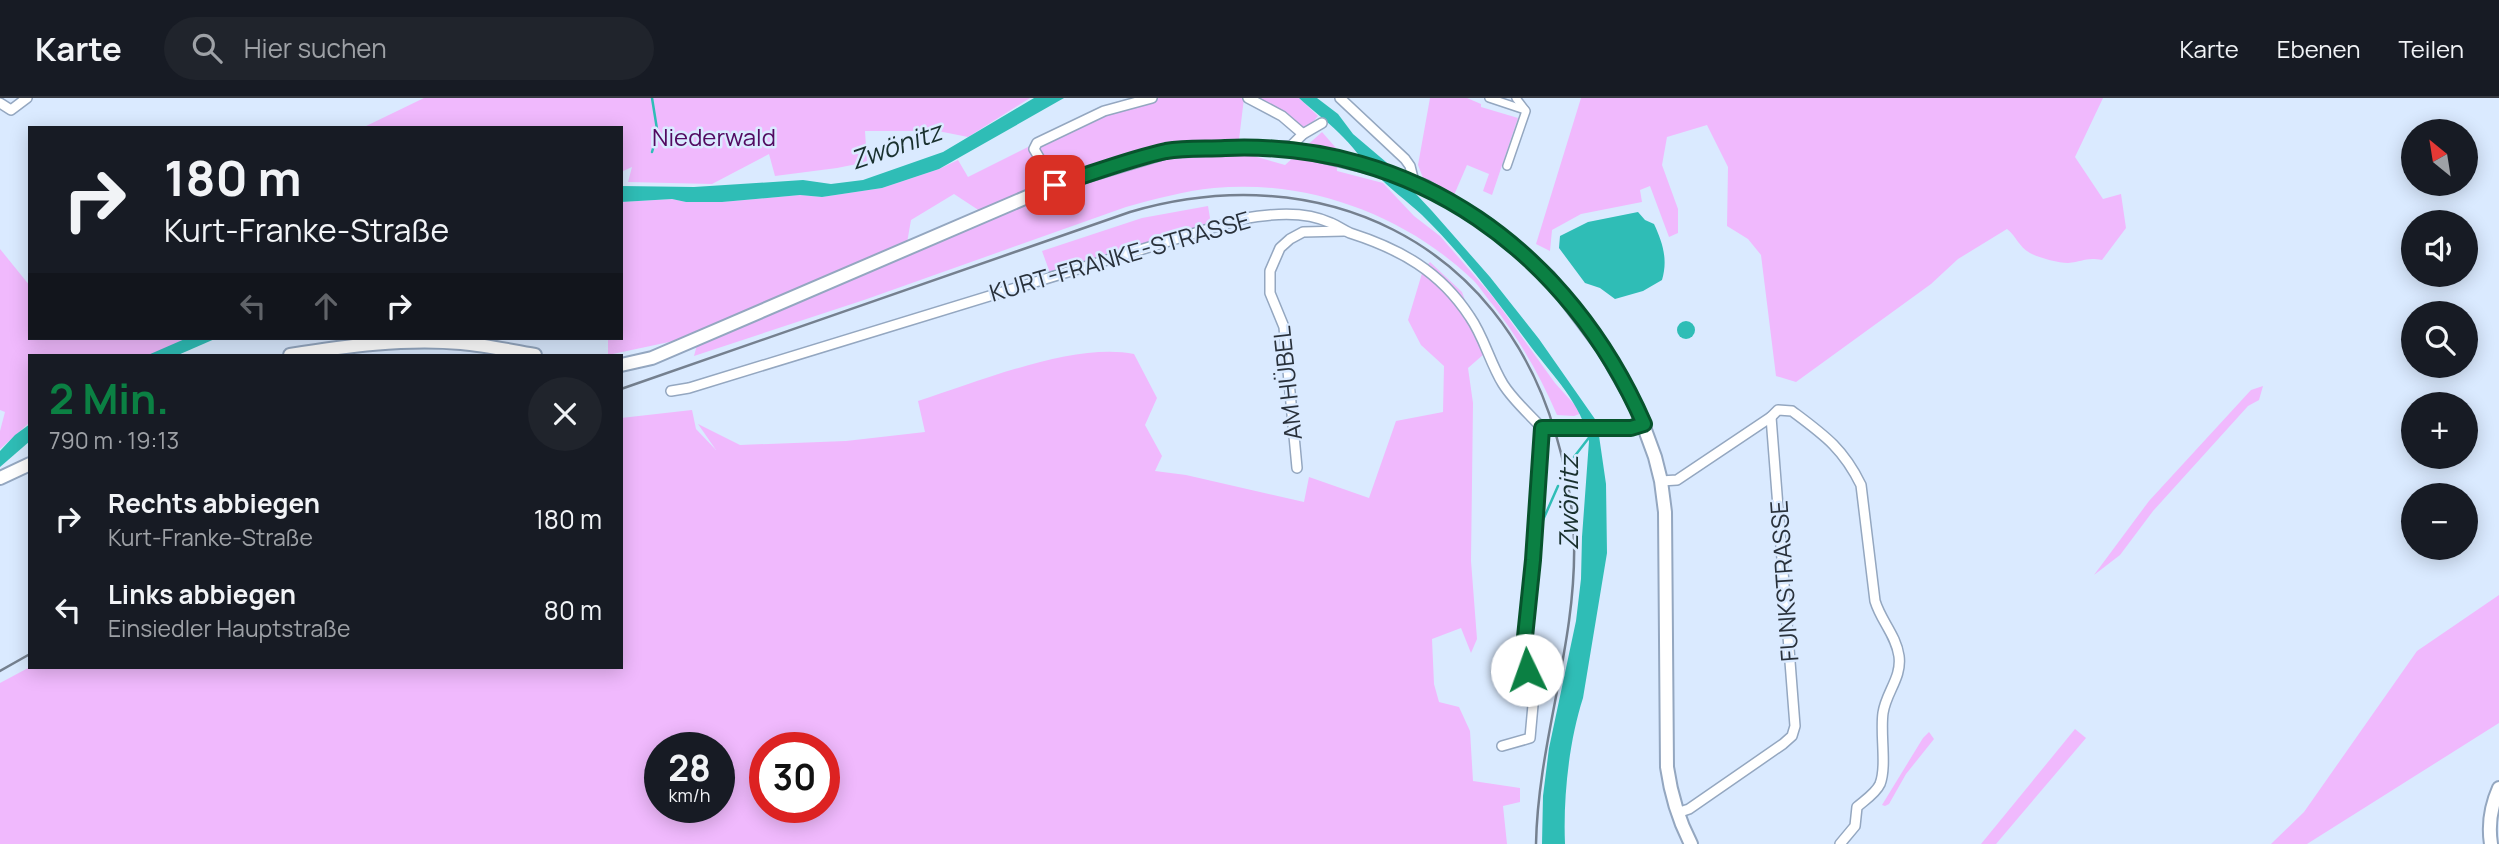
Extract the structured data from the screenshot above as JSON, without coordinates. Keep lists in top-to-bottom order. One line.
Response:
{"streets":{"street":["KURT-FRANKE-STRASSE","AM HÜBEL","FUNKSTRASSE"]},"crossings":[["KURT-FRANKE-STRASSE","AM HÜBEL"]],"water":["Zwönitz"],"parks":["Niederwald"],"north":"top left","page":{"header":"Karte","search":"Hier suchen","nav":["Karte","Ebenen","Teilen"],"map_buttons":["+","−"],"turn":["180 m","Kurt-Franke-Straße"],"heading":["2 Min.","790 m · 19:13"],"list":[{"name":"Rechts abbiegen","note":"Kurt-Franke-Straße","value":"180 m"},{"name":"Links abbiegen","note":"Einsiedler Hauptstraße","value":"80 m"}],"speed":"28 km/h","limit":"30"}}
